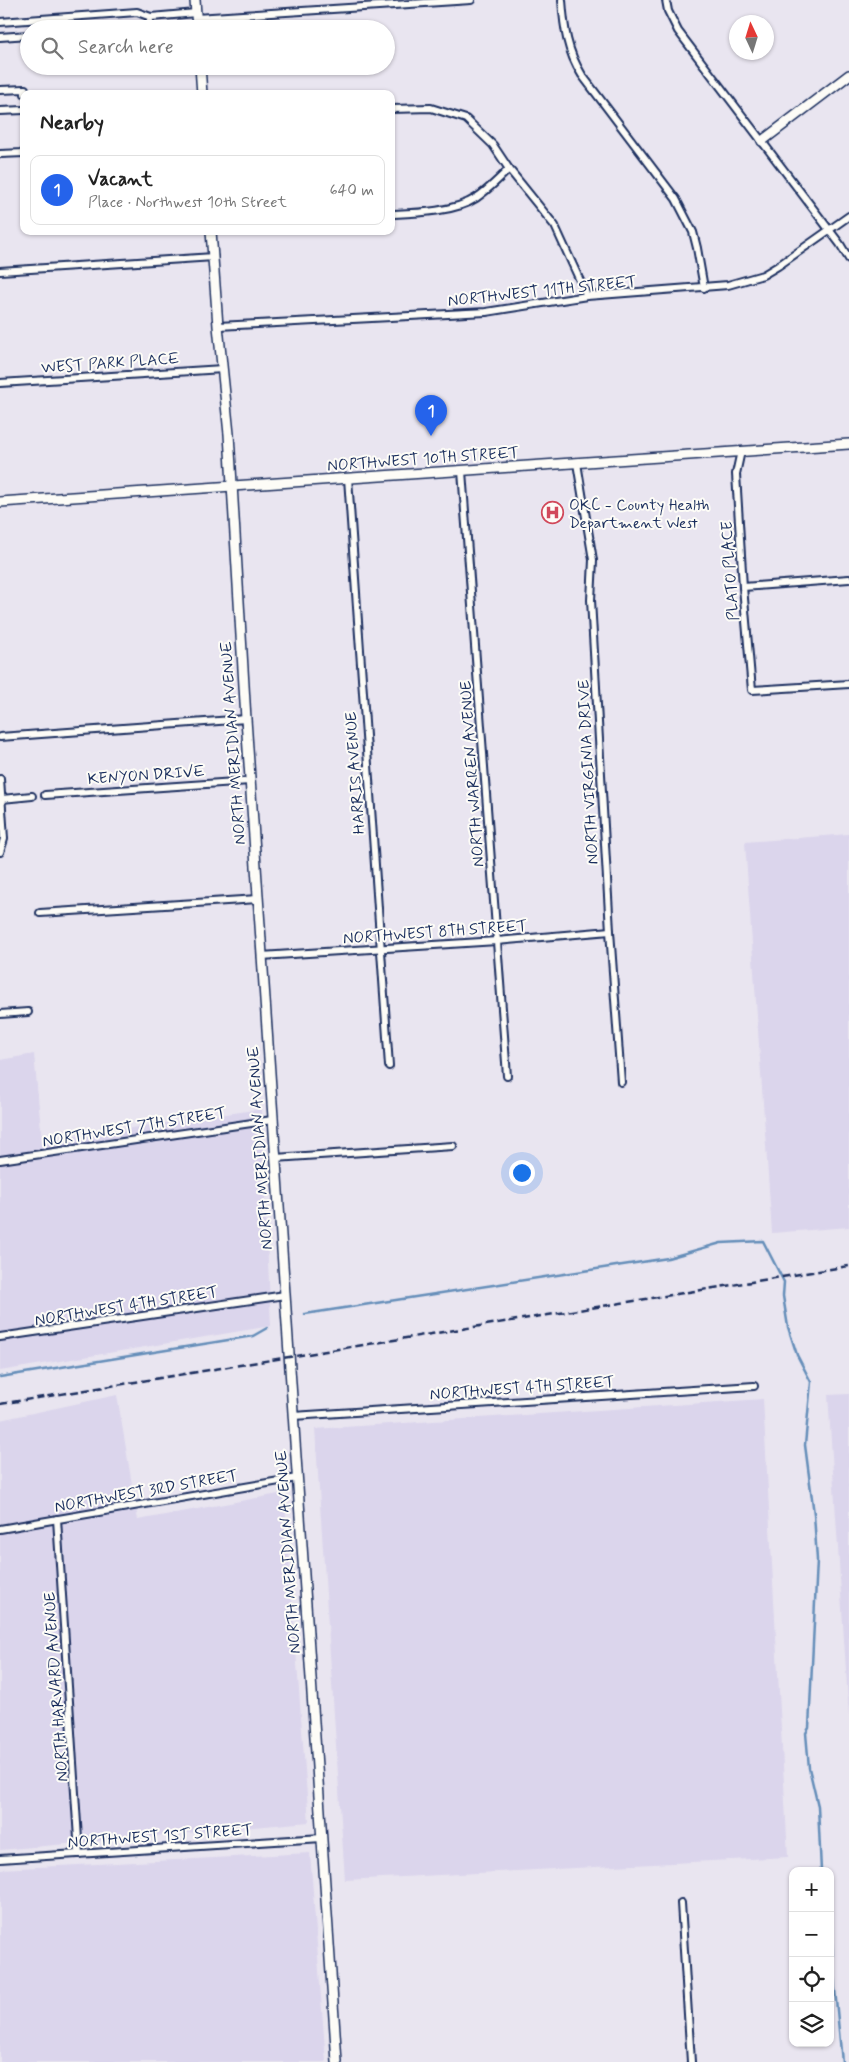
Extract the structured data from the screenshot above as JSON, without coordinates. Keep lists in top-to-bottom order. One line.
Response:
{"streets":{"main road":["NORTHWEST 10TH STREET","NORTH MERIDIAN AVENUE"],"street":["NORTHWEST 11TH STREET","WEST PARK PLACE","PLATO PLACE","NORTH VIRGINIA DRIVE","HARRIS AVENUE","KENYON DRIVE","NORTH WARREN AVENUE","NORTHWEST 8TH STREET","NORTHWEST 7TH STREET","NORTHWEST 4TH STREET","NORTHWEST 3RD STREET","NORTH HARVARD AVENUE","NORTHWEST 1ST STREET"]},"crossings":[["NORTHWEST 11TH STREET","NORTH MERIDIAN AVENUE"],["WEST PARK PLACE","NORTH MERIDIAN AVENUE"],["NORTHWEST 10TH STREET","PLATO PLACE"],["NORTHWEST 10TH STREET","NORTH MERIDIAN AVENUE"],["NORTHWEST 10TH STREET","NORTH VIRGINIA DRIVE"],["NORTHWEST 10TH STREET","HARRIS AVENUE"],["NORTHWEST 10TH STREET","NORTH WARREN AVENUE"],["NORTH MERIDIAN AVENUE","KENYON DRIVE"],["NORTH MERIDIAN AVENUE","NORTHWEST 8TH STREET"],["NORTH MERIDIAN AVENUE","NORTHWEST 7TH STREET"],["NORTH MERIDIAN AVENUE","NORTHWEST 4TH STREET"],["NORTH MERIDIAN AVENUE","NORTHWEST 3RD STREET"],["NORTH MERIDIAN AVENUE","NORTHWEST 1ST STREET"],["NORTH VIRGINIA DRIVE","NORTHWEST 8TH STREET"],["HARRIS AVENUE","NORTHWEST 8TH STREET"],["NORTH WARREN AVENUE","NORTHWEST 8TH STREET"],["NORTHWEST 3RD STREET","NORTH HARVARD AVENUE"],["NORTH HARVARD AVENUE","NORTHWEST 1ST STREET"]],"places":{"hospital":["OKC - County Health Department West"]},"north":"top","page":{"search":"Search here","heading":"Nearby","list":[{"mark":"1","name":"Vacant","note":"Place · Northwest 10th Street","value":"640 m"}],"pins":"1","map_buttons":["+","−"]}}
